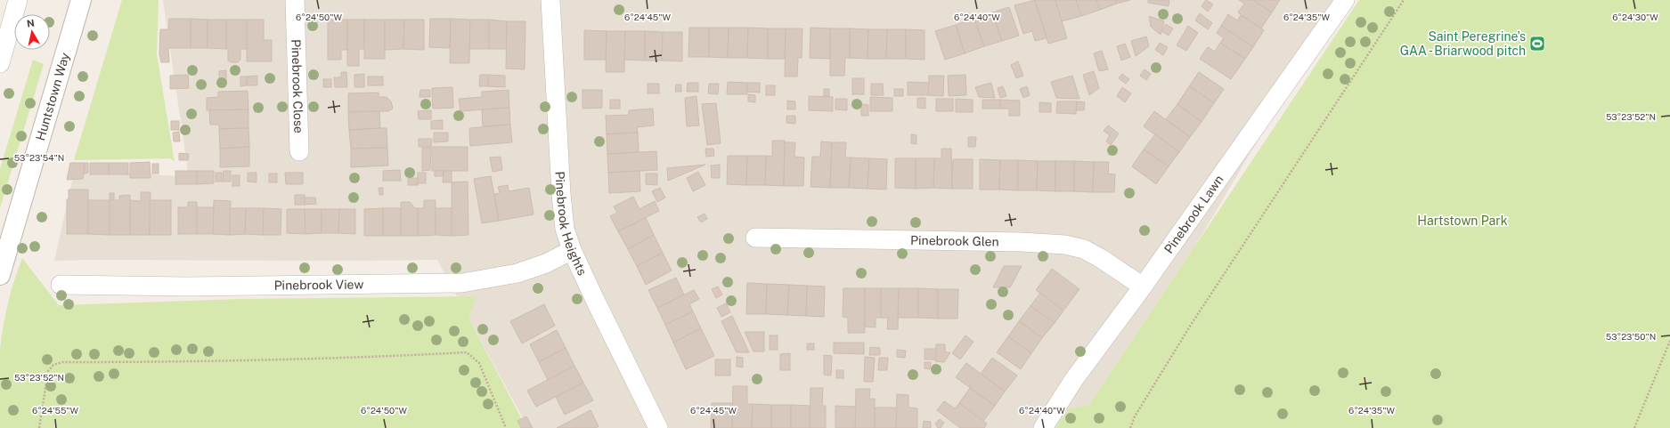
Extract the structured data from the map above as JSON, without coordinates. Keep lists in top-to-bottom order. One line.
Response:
{"streets":{"street":["Pinebrook Close","Huntstown Way","Pinebrook Lawn","Pinebrook Heights","Pinebrook Glen","Pinebrook View"]},"crossings":[["Pinebrook Lawn","Pinebrook Glen"],["Pinebrook Heights","Pinebrook View"]],"parks":["Hartstown Park"],"places":{"sports":["Saint Peregrine's GAA - Briarwood pitch"]},"north":"top","coordinates":["6°24'50\"W","6°24'45\"W","6°24'40\"W","6°24'35\"W","6°24'30\"W","53°23'52\"N","53°23'54\"N","53°23'50\"N","6°24'55\"W"]}
